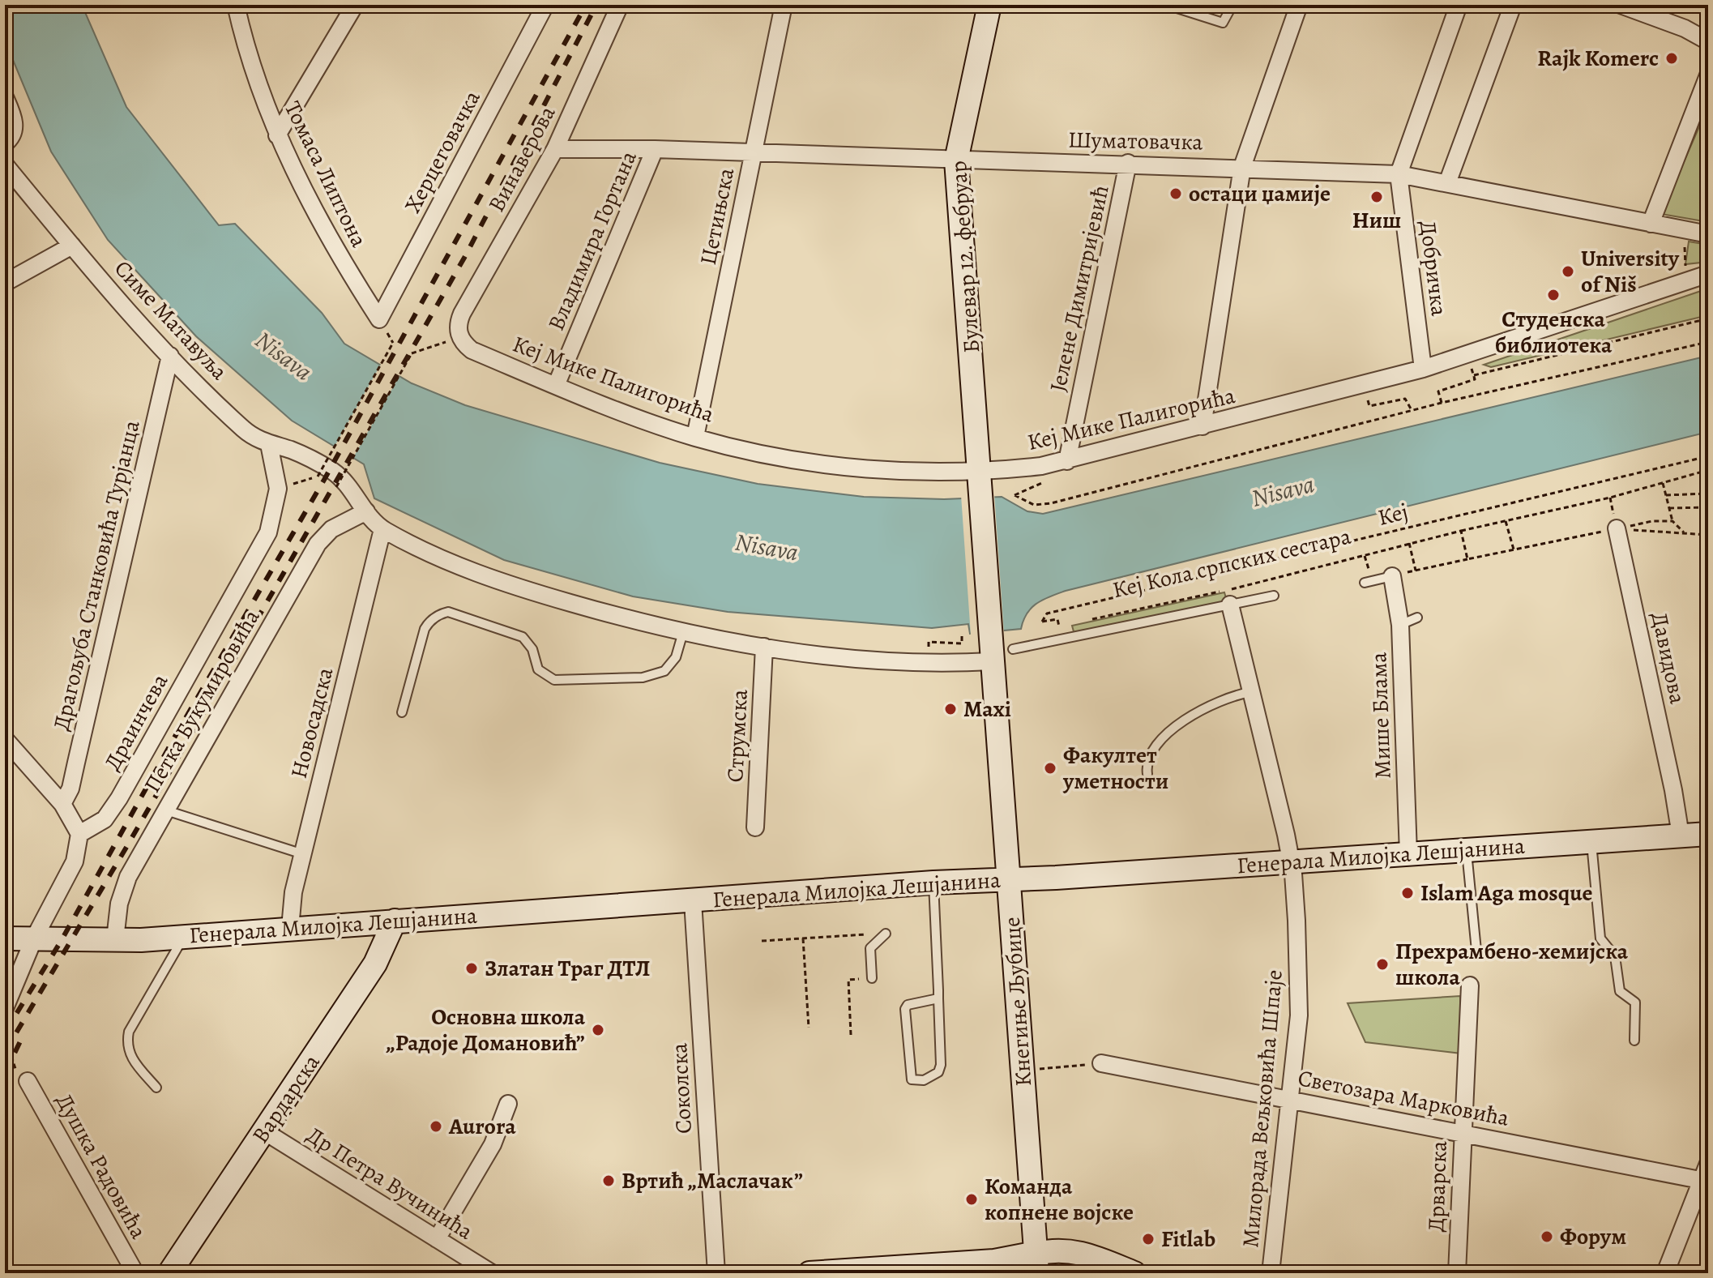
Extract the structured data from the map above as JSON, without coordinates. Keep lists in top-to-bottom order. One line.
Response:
{"streets":{"main road":["Булевар 12. фебруар","Генерала Милојка Лешјанина","Кнегиње Љубице","Вардарска"],"street":["Шуматовачка","Херцеговачка","Винаверова","Томаса Липтона","Цетињска","Владимира Гортана","Добричка","Јелене Димитријевић","Симе Матавуља","Кеј Мике Палигорића","Драгољуба Станковића Турјанца","Давидова","Петка Букумировића","Мише Блама","Драинчева","Новосадска","Струмска","Соколска","Светозара Марковића","Милорада Вељковића Шпаје","Душка Радовића","Др Петра Вучинића","Дрварска"],"path":["Кеј","Кеј Кола српских сестара"]},"crossings":[["Шуматовачка","Винаверова"],["Шуматовачка","Цетињска"],["Шуматовачка","Владимира Гортана"],["Шуматовачка","Булевар 12. фебруар"],["Шуматовачка","Добричка"],["Шуматовачка","Јелене Димитријевић"],["Херцеговачка","Томаса Липтона"],["Винаверова","Кеј Мике Палигорића"],["Цетињска","Кеј Мике Палигорића"],["Владимира Гортана","Кеј Мике Палигорића"],["Булевар 12. фебруар","Кеј Мике Палигорића"],["Булевар 12. фебруар","Кнегиње Љубице"],["Добричка","Кеј Мике Палигорића"],["Јелене Димитријевић","Кеј Мике Палигорића"],["Симе Матавуља","Драгољуба Станковића Турјанца"],["Симе Матавуља","Драинчева"],["Давидова","Генерала Милојка Лешјанина"],["Петка Букумировића","Генерала Милојка Лешјанина"],["Мише Блама","Генерала Милојка Лешјанина"],["Новосадска","Генерала Милојка Лешјанина"],["Генерала Милојка Лешјанина","Кнегиње Љубице"],["Генерала Милојка Лешјанина","Соколска"],["Генерала Милојка Лешјанина","Вардарска"],["Генерала Милојка Лешјанина","Милорада Вељковића Шпаје"],["Светозара Марковића","Милорада Вељковића Шпаје"],["Светозара Марковића","Дрварска"],["Вардарска","Др Петра Вучинића"]],"water":["Nisava"],"places":["Rajk Komerc","остаци џамије","Ниш","University of Niš","Студенска библиотека","Maxi","Факултет уметности","Islam Aga mosque","Прехрамбено-хемијска школа","Златан Траг ДТЛ","Основна школа „Радоје Домановић”","Aurora","Вртић „Маслачак”","Команда копнене војске","Форум","Fitlab"]}
